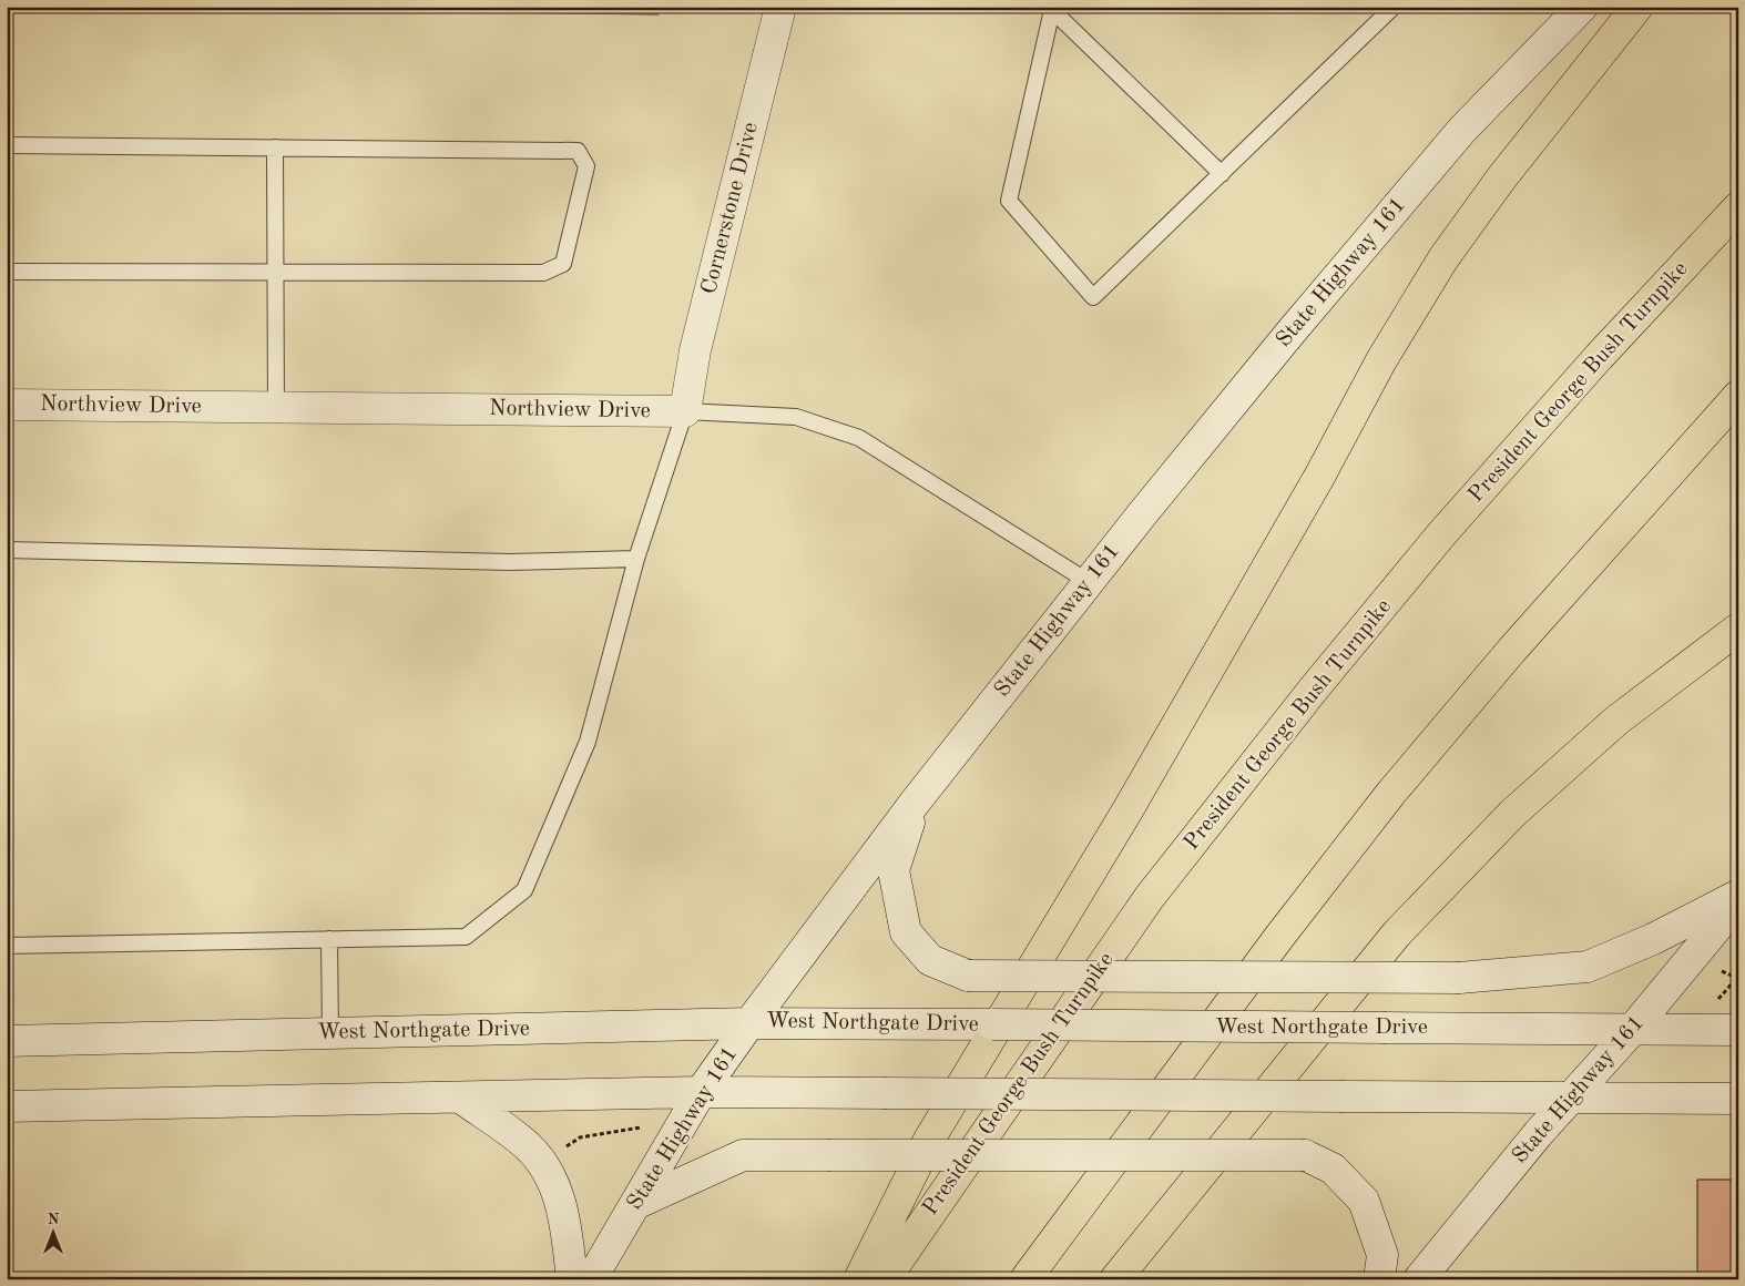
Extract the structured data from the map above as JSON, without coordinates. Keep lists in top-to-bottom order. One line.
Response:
{"streets":{"highway":["President George Bush Turnpike"],"main road":["Cornerstone Drive","State Highway 161","Northview Drive","West Northgate Drive"]},"crossings":[["Cornerstone Drive","Northview Drive"],["State Highway 161","Northview Drive"],["State Highway 161","West Northgate Drive"]],"north":"top"}
